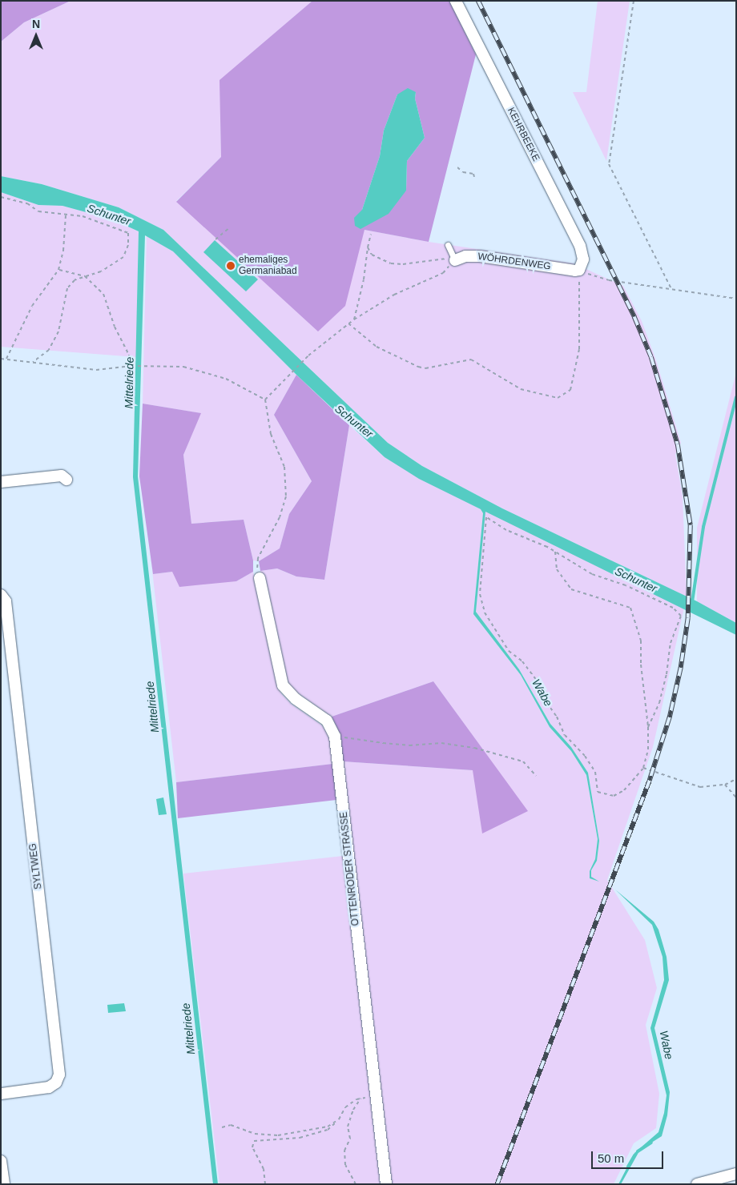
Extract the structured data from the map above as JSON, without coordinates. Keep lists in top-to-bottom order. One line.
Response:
{"streets":{"street":["KEHRBEEKE","WÖHRDENWEG","SYLTWEG","OTTENRODER STRASSE"]},"crossings":[["KEHRBEEKE","WÖHRDENWEG"]],"water":["Schunter","Mittelriede","Wabe"],"places":["ehemaliges Germaniabad"],"scale_bar":"50 m","north":"top"}
